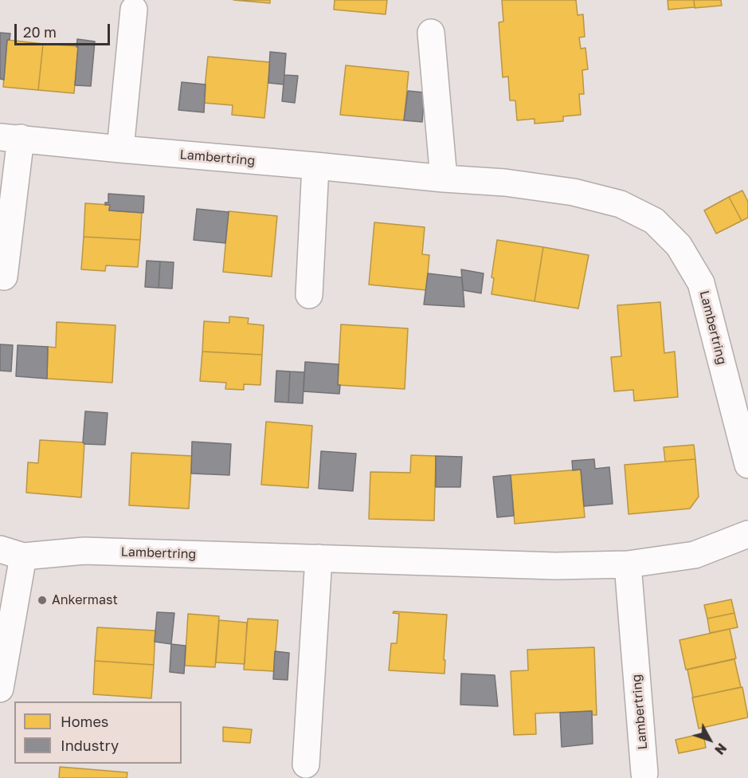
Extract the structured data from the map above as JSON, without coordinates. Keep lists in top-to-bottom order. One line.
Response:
{"streets":{"street":["Lambertring"]},"places":["Ankermast"],"legend":["Homes","Industry"],"scale_bar":"20 m","north":"bottom right"}
